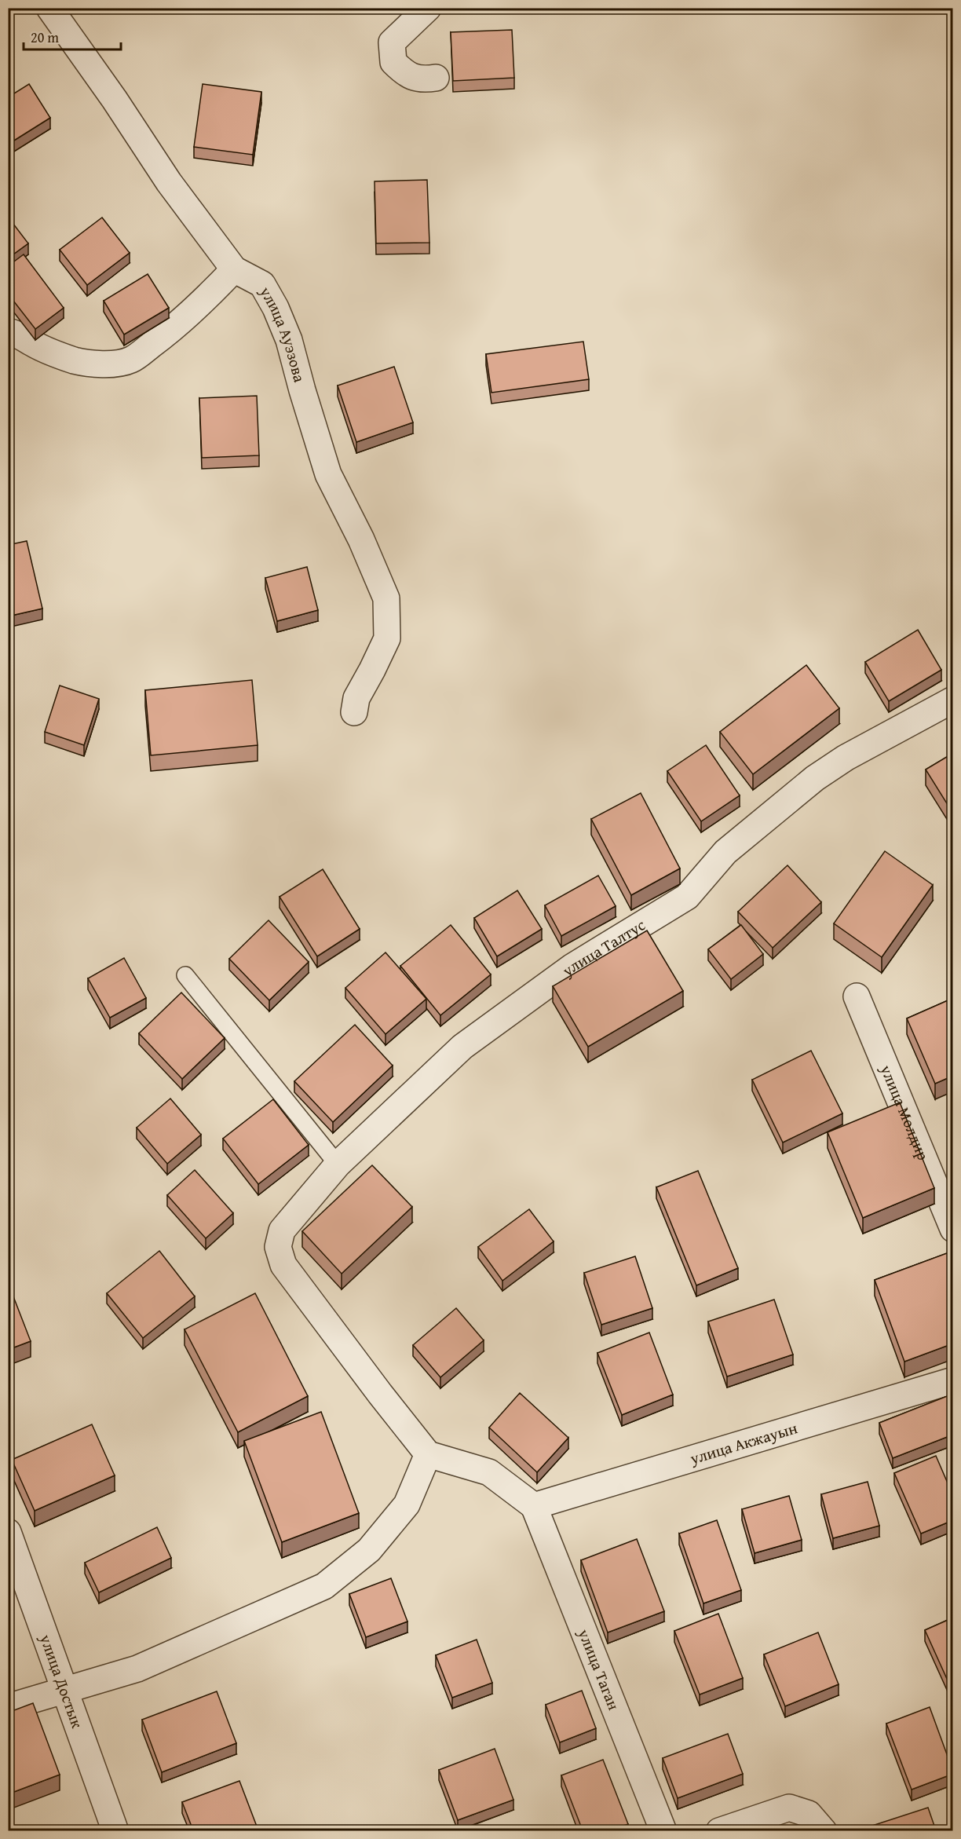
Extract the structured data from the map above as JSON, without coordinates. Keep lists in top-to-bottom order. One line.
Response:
{"streets":{"street":["улица Ауэзова","улица Талтус","улица Молдир","улица Акжауын","улица Таган","улица Достык"]},"crossings":[["улица Акжауын","улица Таган"]],"scale_bar":"20 m"}
